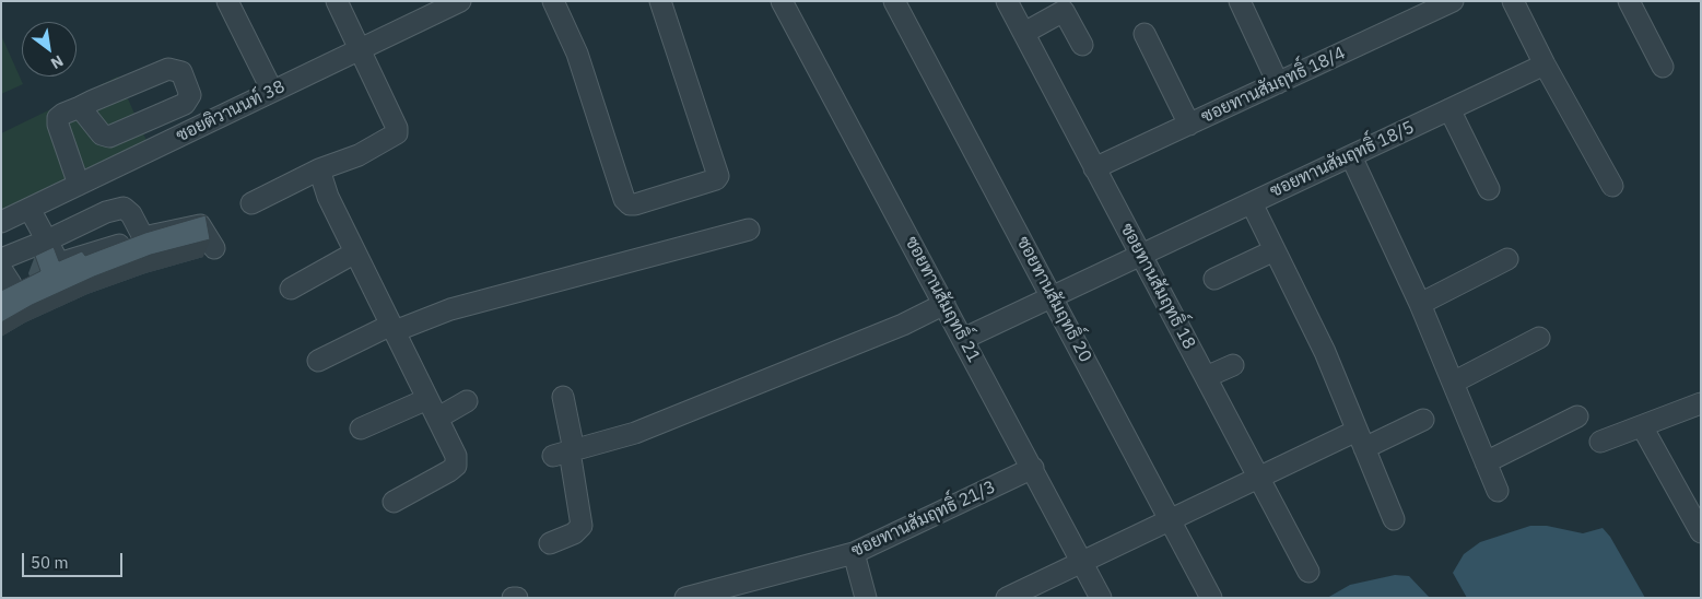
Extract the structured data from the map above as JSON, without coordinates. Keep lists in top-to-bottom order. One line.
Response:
{"streets":{"street":["ซอยทานสัมฤทธิ์ 18/4","ซอยติวานนท์ 38","ซอยทานสัมฤทธิ์ 18/5","ซอยทานสัมฤทธิ์ 18","ซอยทานสัมฤทธิ์ 21","ซอยทานสัมฤทธิ์ 20","ซอยทานสัมฤทธิ์ 21/3"]},"crossings":[["ซอยทานสัมฤทธิ์ 18/4","ซอยทานสัมฤทธิ์ 18"],["ซอยทานสัมฤทธิ์ 18/5","ซอยทานสัมฤทธิ์ 18"],["ซอยทานสัมฤทธิ์ 18/5","ซอยทานสัมฤทธิ์ 21"],["ซอยทานสัมฤทธิ์ 18/5","ซอยทานสัมฤทธิ์ 20"],["ซอยทานสัมฤทธิ์ 21","ซอยทานสัมฤทธิ์ 21/3"]],"scale_bar":"50 m","north":"bottom right"}
